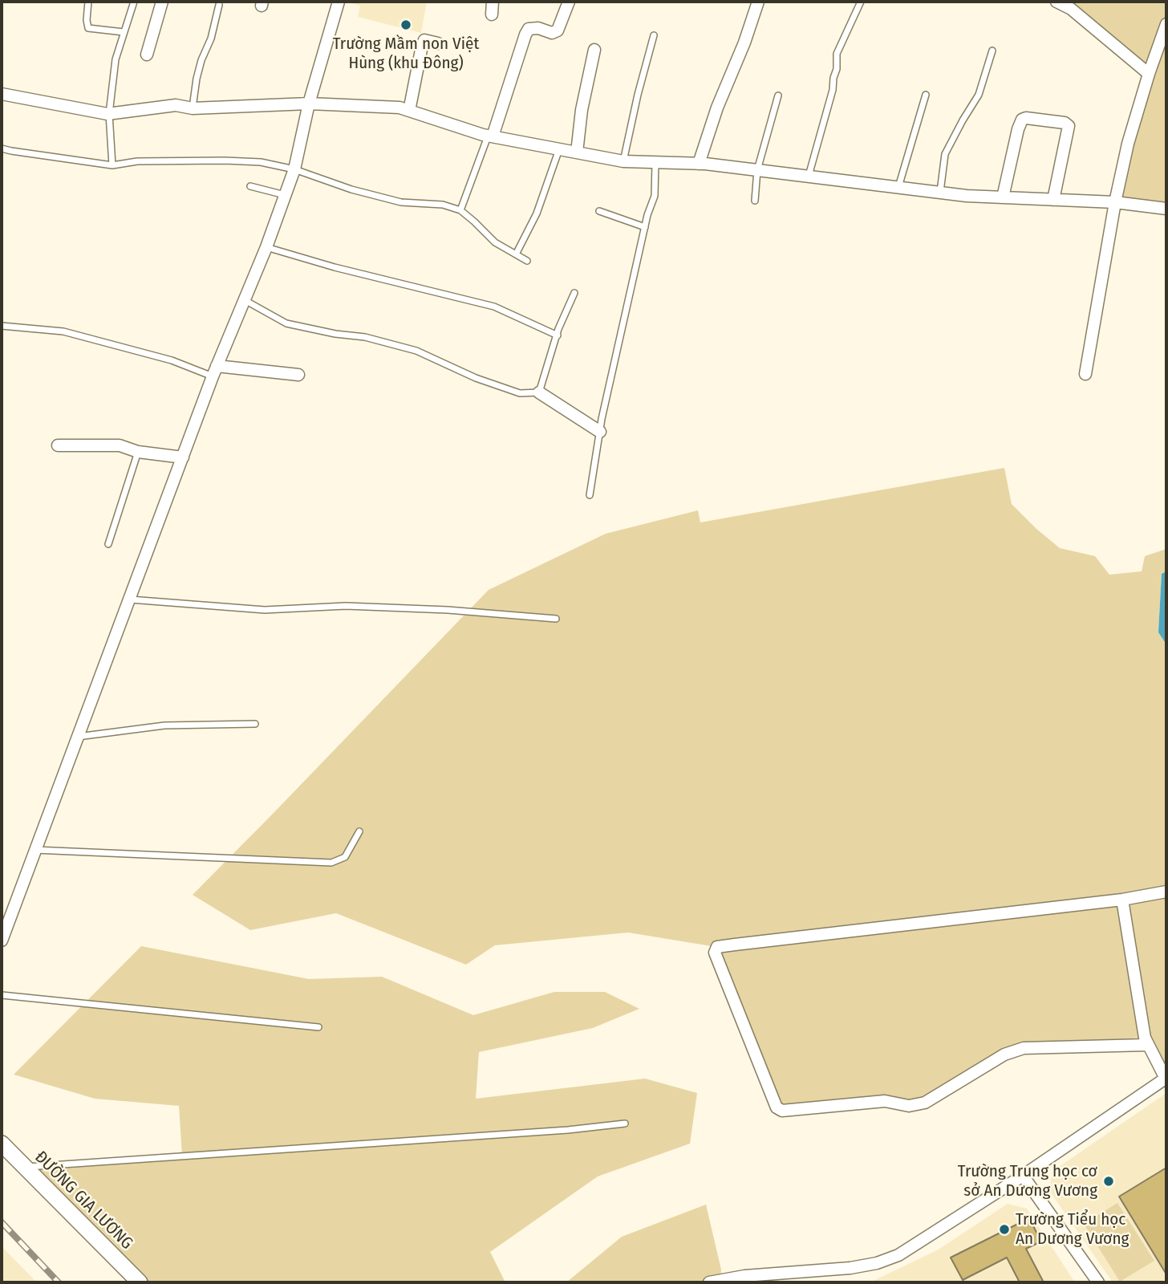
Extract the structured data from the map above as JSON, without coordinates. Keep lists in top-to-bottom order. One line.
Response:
{"streets":{"street":["ĐƯỜNG GIA LƯƠNG"]},"places":["Trường Mầm non Việt Hùng (khu Đông)","Trường Trung học cơ sở An Dương Vương","Trường Tiểu học An Dương Vương"]}
